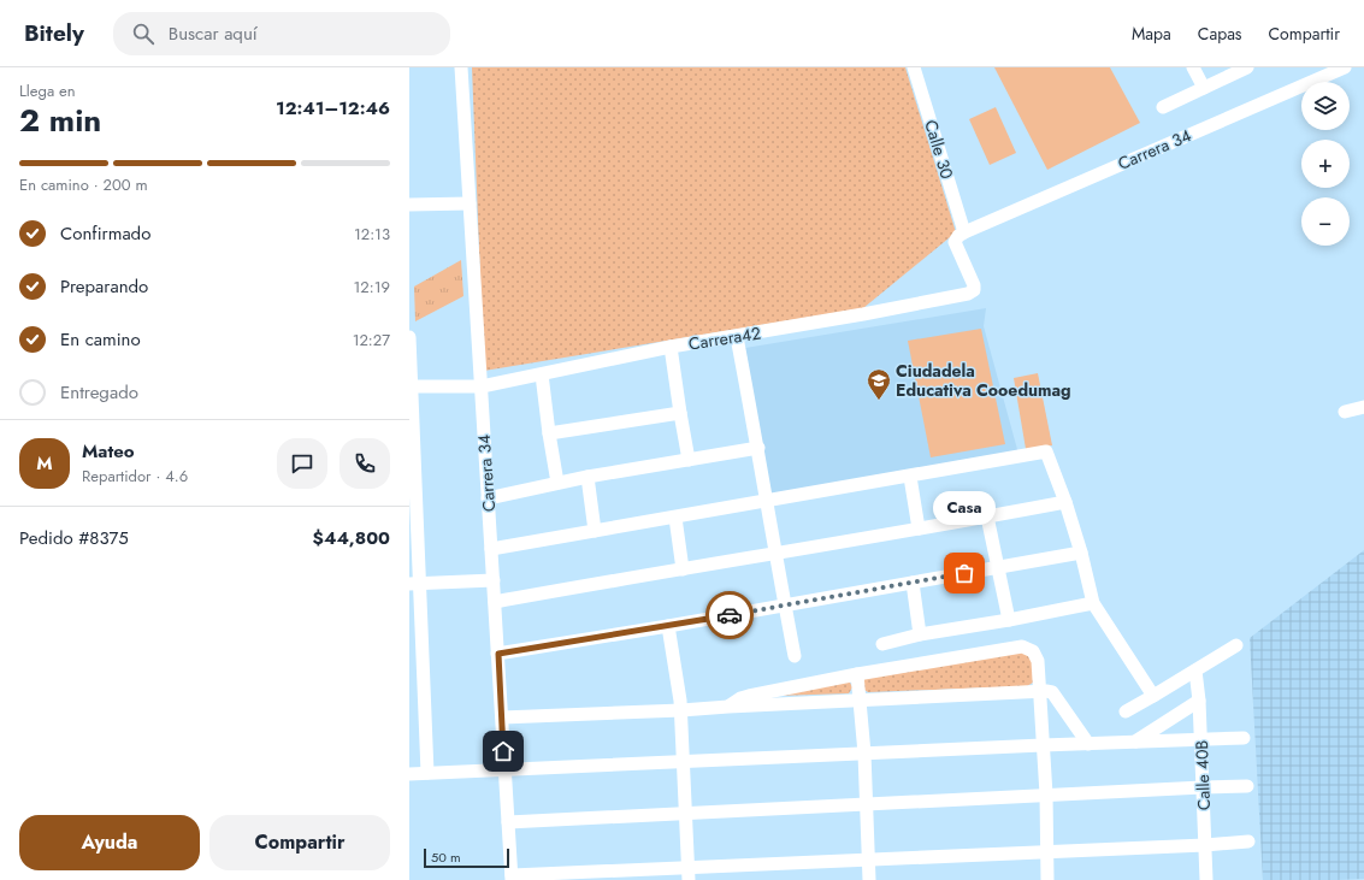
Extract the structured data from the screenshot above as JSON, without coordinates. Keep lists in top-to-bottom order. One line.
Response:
{"streets":{"street":["Calle 30","Carrera 34","Carrera42","Calle 40B"]},"crossings":[["Calle 30","Carrera 34"],["Calle 30","Carrera42"],["Carrera 34","Carrera42"]],"places":{"school or university":["Ciudadela Educativa Cooedumag"],"other":["Casa"]},"scale_bar":"50 m","page":{"header":"Bitely","search":"Buscar aquí","nav":["Mapa","Capas","Compartir"],"heading":["2 min","Llega en","12:41–12:46"],"panel":["Mateo","Repartidor · 4.6","Pedido #8375","$44,800"],"map_buttons":["+","−"],"bar":"En camino · 200 m","list":[["Confirmado","12:13"],["Preparando","12:19"],["En camino","12:27"],"Entregado"],"round":"M","bubble":"Casa","buttons":["Ayuda","Compartir"],"scale":"50 m"}}
